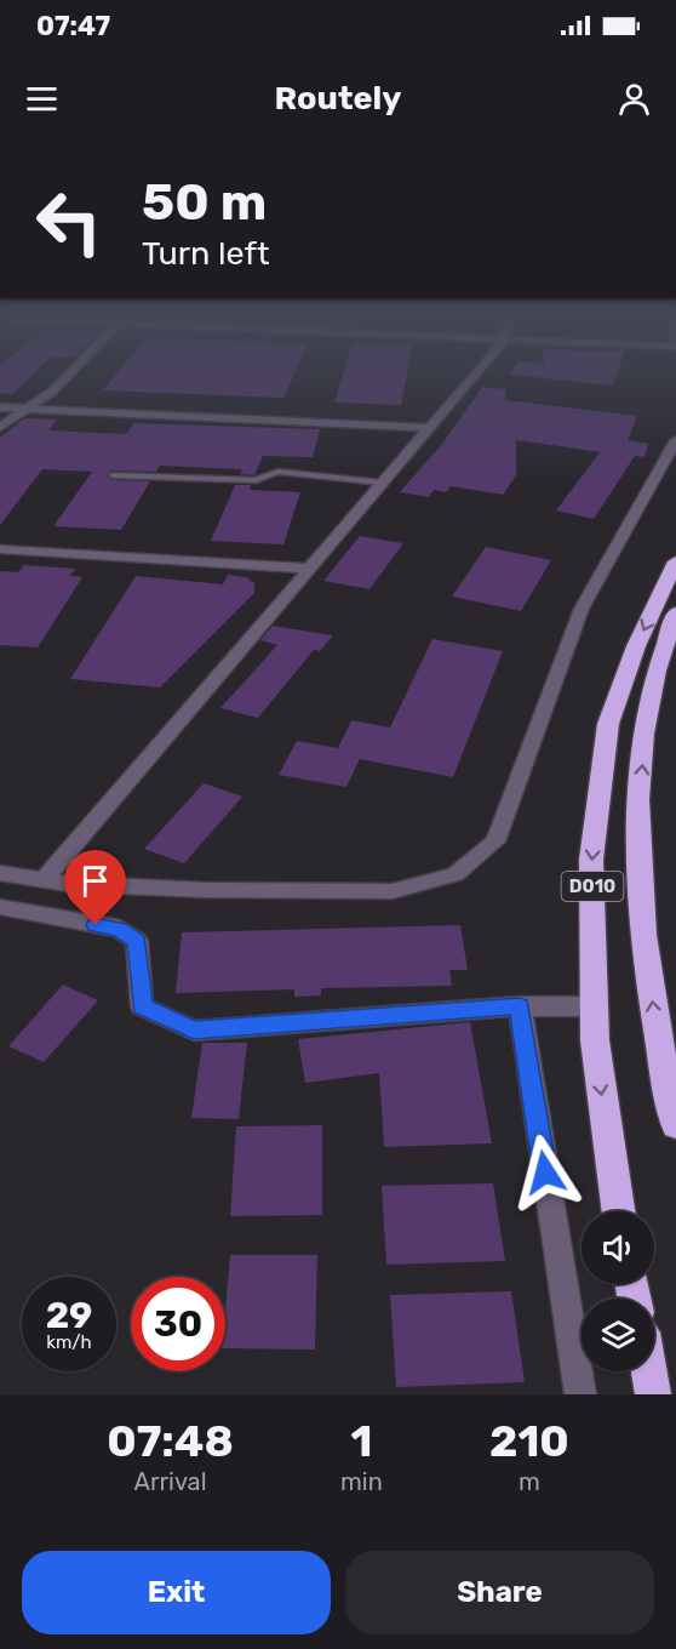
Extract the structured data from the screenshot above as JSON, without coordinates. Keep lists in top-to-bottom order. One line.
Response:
{"streets":{"highway":["D010"]},"page":{"status":"07:47","header":"Routely","turn":["50 m","Turn left"],"speed":"29 km/h","limit":"30","eta":["07:48","Arrival","1","min","210","m"],"buttons":["Exit","Share"]}}
